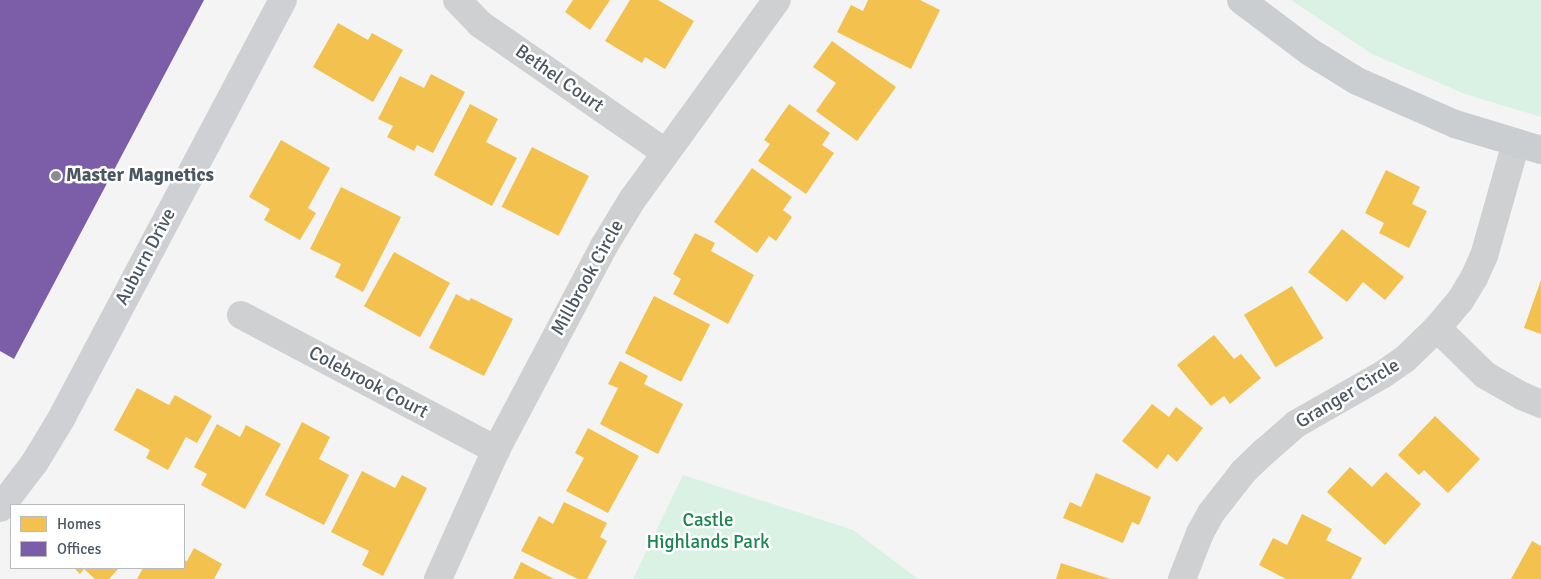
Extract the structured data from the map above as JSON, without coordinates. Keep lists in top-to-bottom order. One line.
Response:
{"streets":{"street":["Bethel Court","Auburn Drive","Millbrook Circle","Colebrook Court","Granger Circle"]},"crossings":[["Bethel Court","Millbrook Circle"],["Millbrook Circle","Colebrook Court"]],"parks":["Castle Highlands Park"],"places":["Master Magnetics"],"legend":["Homes","Offices"]}
